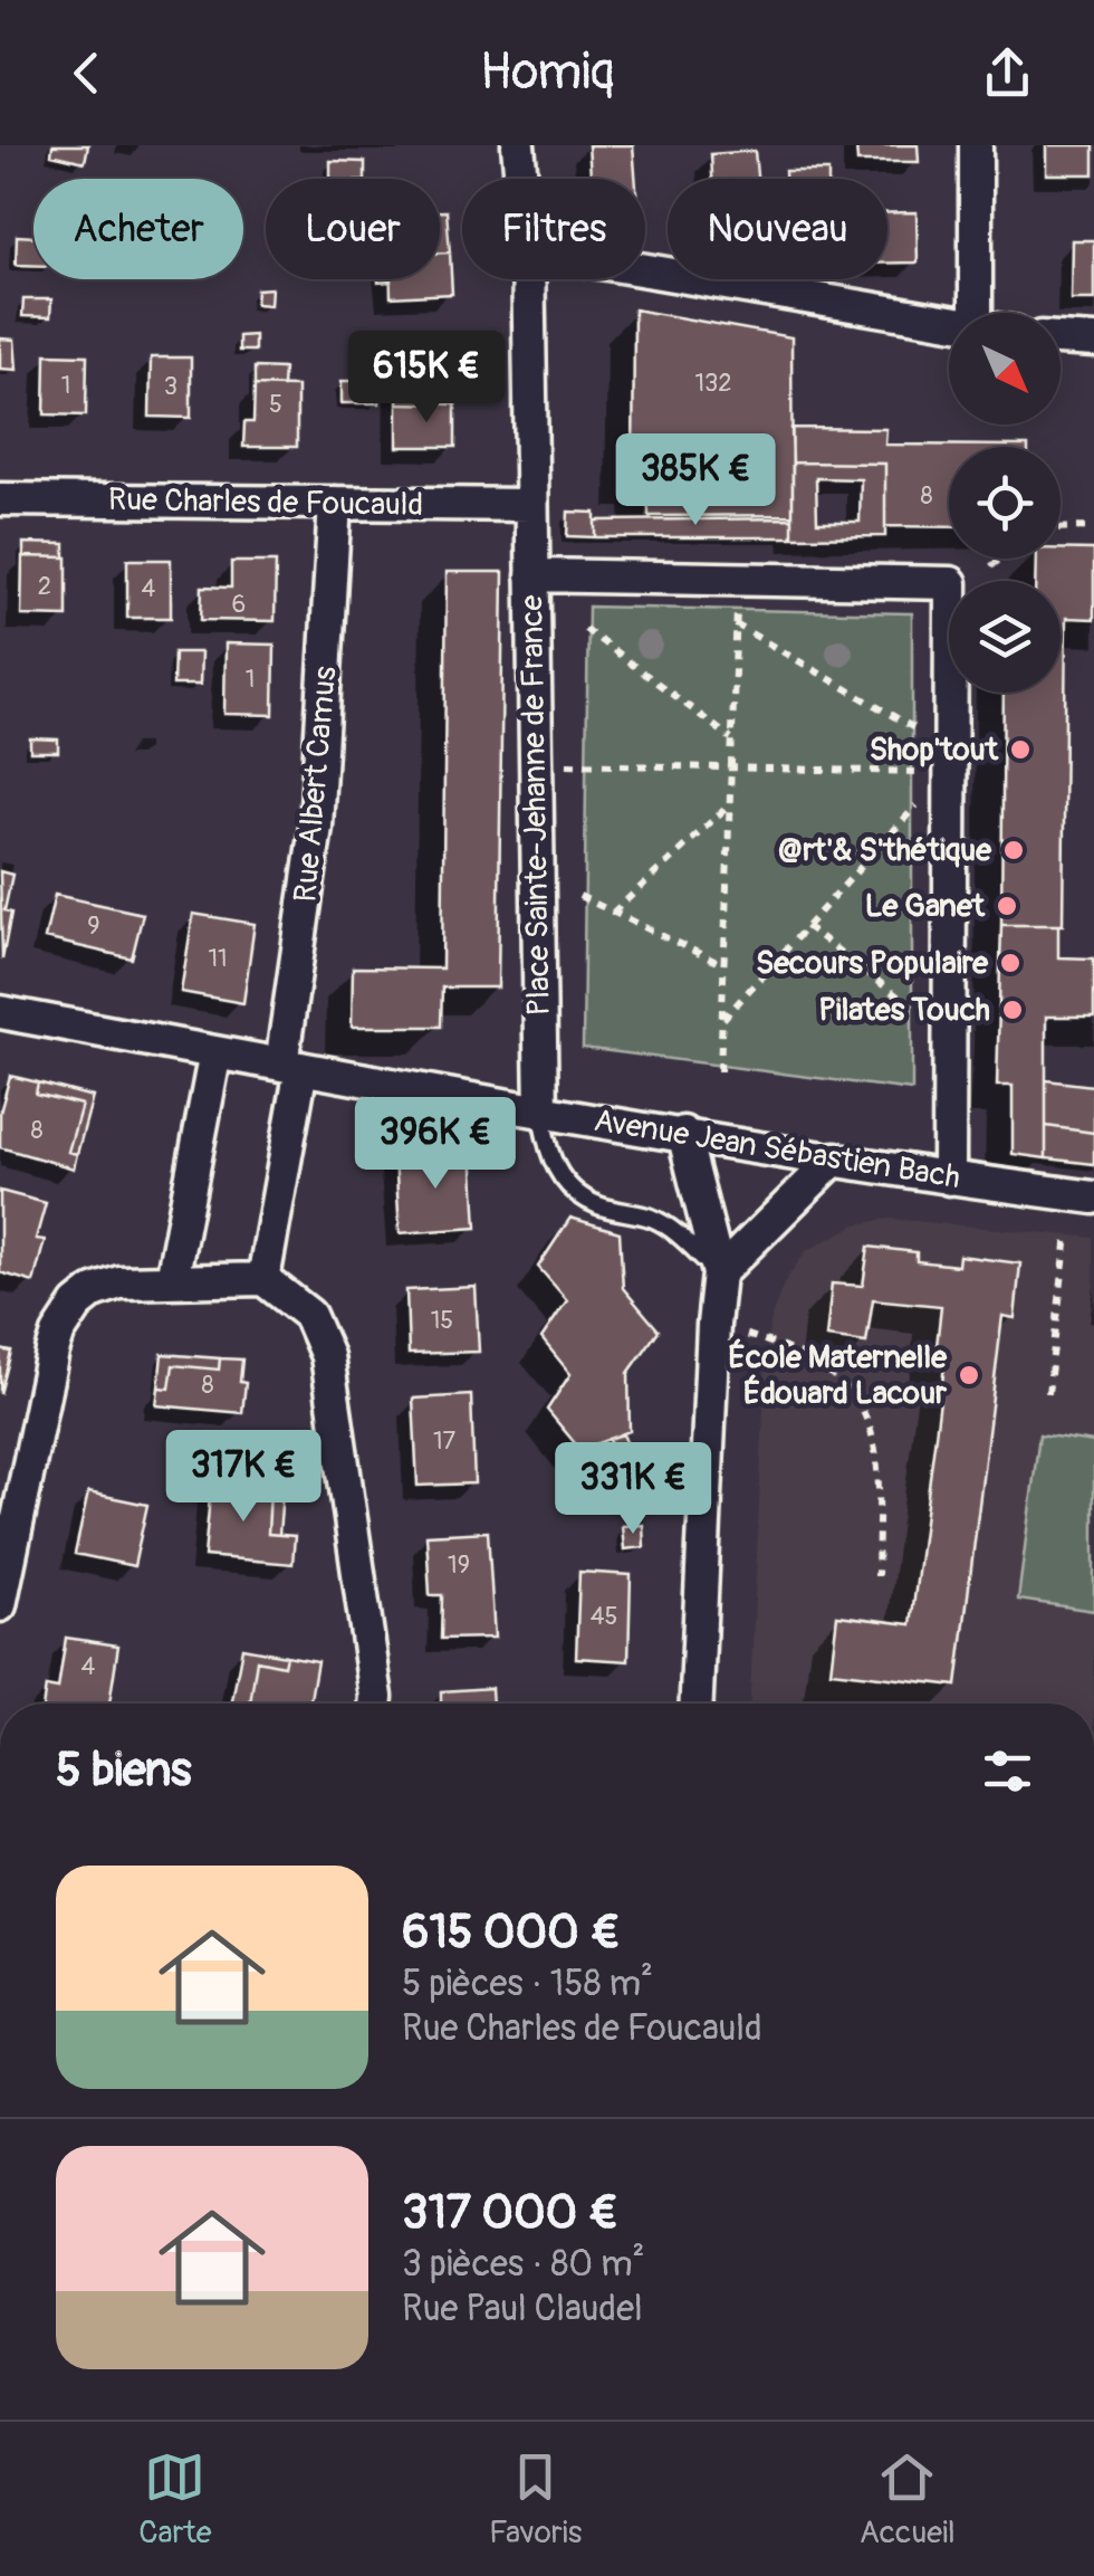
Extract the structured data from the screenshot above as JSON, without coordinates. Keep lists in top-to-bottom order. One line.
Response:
{"streets":{"street":["Rue Charles de Foucauld","Rue Albert Camus","Place Sainte-Jehanne de France","Avenue Jean Sébastien Bach"]},"crossings":[["Rue Charles de Foucauld","Rue Albert Camus"],["Rue Albert Camus","Avenue Jean Sébastien Bach"],["Place Sainte-Jehanne de France","Avenue Jean Sébastien Bach"]],"places":["Shop'tout","@rt'& S'thétique","Le Ganet","Secours Populaire","Pilates Touch","École Maternelle Édouard Lacour"],"house_numbers":["132","1","3","5","8","2","4","6","1","9","11","8","15","8","17","19","45","4"],"north":"bottom right","page":{"header":"Homiq","chip":["Acheter","Louer","Filtres","Nouveau"],"price":["615K €","385K €","396K €","317K €","331K €"],"heading":"5 biens","list":[{"name":"615 000 €","note":"5 pièces · 158 m² · Rue Charles de Foucauld"},{"name":"317 000 €","note":"3 pièces · 80 m² · Rue Paul Claudel"}],"tabs":["Carte","Favoris","Accueil"]}}
